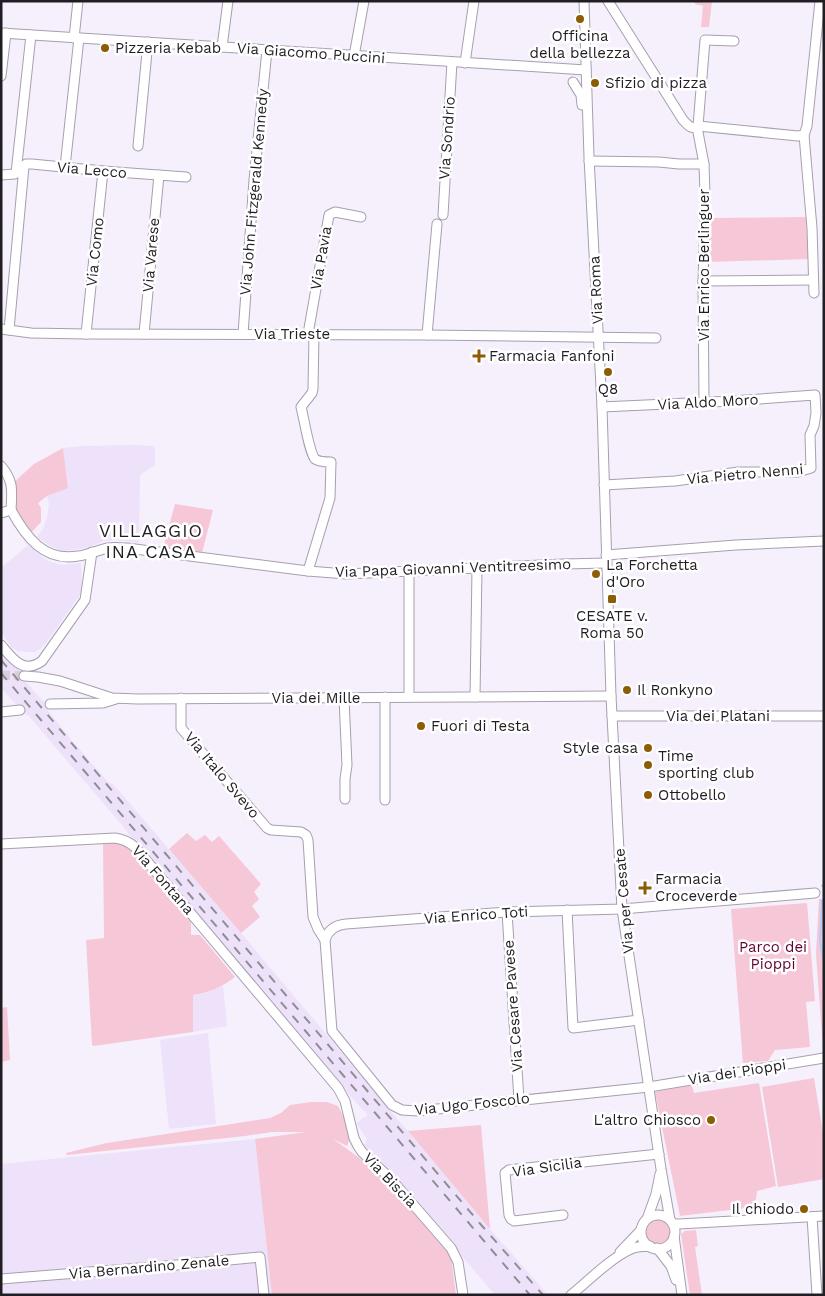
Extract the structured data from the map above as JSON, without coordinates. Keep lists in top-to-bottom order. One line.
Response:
{"streets":{"street":["Via Giacomo Puccini","Via Sondrio","Via Lecco","Via John Fitzgerald Kennedy","Via Como","Via Varese","Via Pavia","Via Enrico Berlinguer","Via Roma","Via Trieste","Via Aldo Moro","Via Pietro Nenni","Via Papa Giovanni Ventitreesimo","Via dei Mille","Via dei Platani","Via Italo Svevo","Via Fontana","Via per Cesate","Via Enrico Toti","Via Cesare Pavese","Via dei Pioppi","Via Ugo Foscolo","Via Sicilia","Via Biscia","Via Bernardino Zenale"]},"crossings":[["Via Giacomo Puccini","Via Sondrio"],["Via Giacomo Puccini","Via John Fitzgerald Kennedy"],["Via Giacomo Puccini","Via Roma"],["Via Lecco","Via Como"],["Via Lecco","Via Varese"],["Via John Fitzgerald Kennedy","Via Trieste"],["Via Como","Via Trieste"],["Via Varese","Via Trieste"],["Via Pavia","Via Trieste"],["Via Enrico Berlinguer","Via Aldo Moro"],["Via Roma","Via Trieste"],["Via Roma","Via Aldo Moro"],["Via Roma","Via Pietro Nenni"],["Via Roma","Via Papa Giovanni Ventitreesimo"],["Via Roma","Via per Cesate"],["Via Aldo Moro","Via Pietro Nenni"],["Via dei Mille","Via Italo Svevo"],["Via dei Mille","Via per Cesate"],["Via dei Platani","Via per Cesate"],["Via Italo Svevo","Via Ugo Foscolo"],["Via Fontana","Via Biscia"],["Via per Cesate","Via Enrico Toti"],["Via per Cesate","Via dei Pioppi"],["Via per Cesate","Via Ugo Foscolo"],["Via per Cesate","Via Sicilia"],["Via Enrico Toti","Via Cesare Pavese"],["Via Cesare Pavese","Via Ugo Foscolo"],["Via dei Pioppi","Via Ugo Foscolo"]],"districts":["VILLAGGIO INA CASA"],"parks":["Parco dei Pioppi"],"places":{"other":["Officina della bellezza","Pizzeria Kebab","Sfizio di pizza","Q8","La Forchetta d'Oro","Il Ronkyno","Fuori di Testa","Style casa","Time sporting club","Ottobello","L'altro Chiosco","Il chiodo"],"health":["Farmacia Fanfoni","Farmacia Croceverde"],"transit":["CESATE v. Roma 50"]}}
